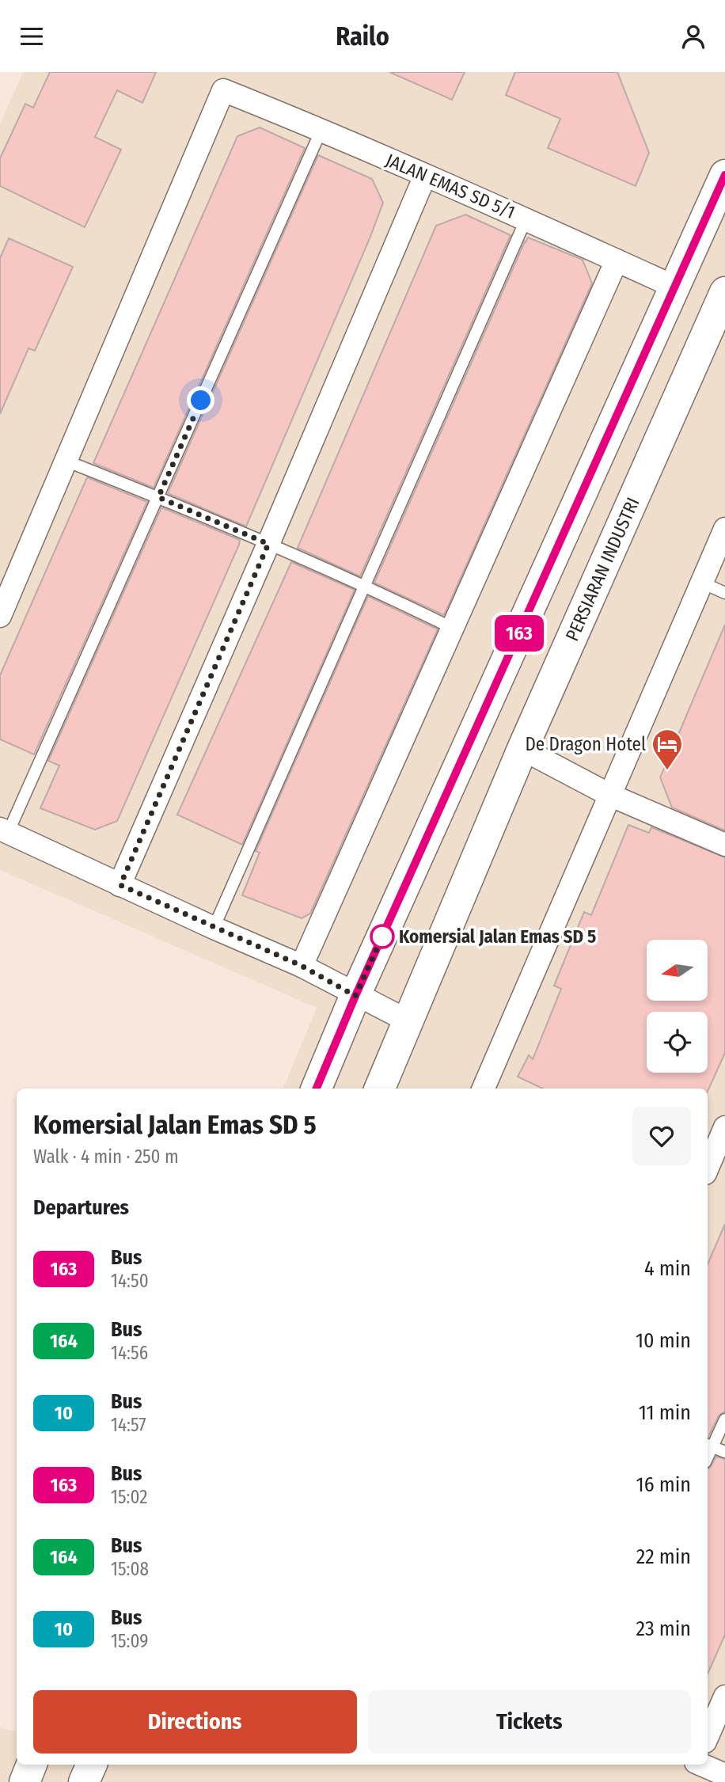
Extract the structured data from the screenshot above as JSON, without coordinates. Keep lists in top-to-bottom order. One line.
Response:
{"streets":{"street":["JALAN EMAS SD 5/1","PERSIARAN INDUSTRI"]},"places":{"hotel":["De Dragon Hotel"],"other":["Komersial Jalan Emas SD 5"]},"lines":["bus line 163"],"north":"left","page":{"header":"Railo","on_map":"163","heading":[["Komersial Jalan Emas SD 5","Walk · 4 min · 250 m"],"Departures"],"list":[{"mark":"163","name":"Bus","note":"14:50","value":"4 min"},{"mark":"164","name":"Bus","note":"14:56","value":"10 min"},{"mark":"10","name":"Bus","note":"14:57","value":"11 min"},{"mark":"163","name":"Bus","note":"15:02","value":"16 min"},{"mark":"164","name":"Bus","note":"15:08","value":"22 min"},{"mark":"10","name":"Bus","note":"15:09","value":"23 min"}],"buttons":["Directions","Tickets"]}}
